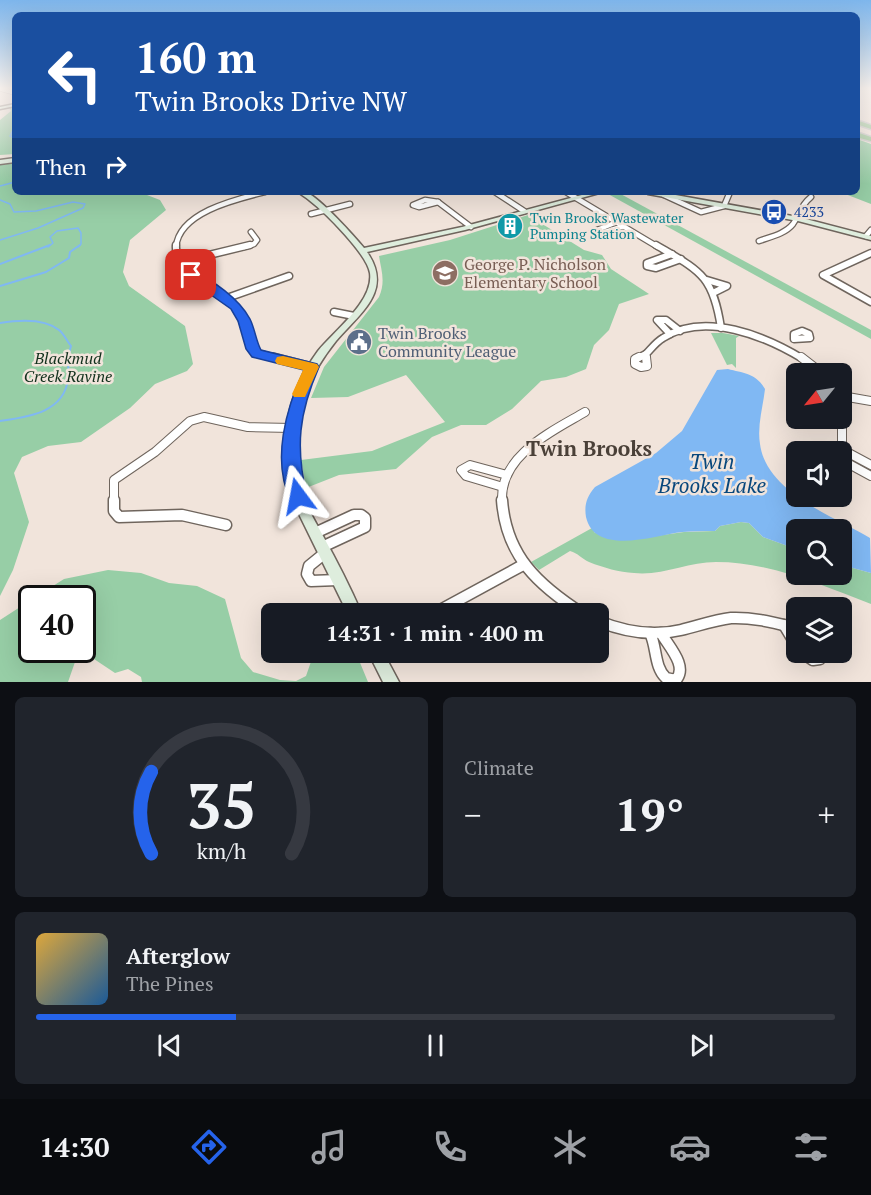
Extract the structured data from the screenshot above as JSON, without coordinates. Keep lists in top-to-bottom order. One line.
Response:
{"districts":["Twin Brooks"],"water":["Twin Brooks Lake"],"parks":["Blackmud Creek Ravine"],"places":{"bus stop":["4233"],"building":["Twin Brooks Wastewater Pumping Station"],"school or university":["George P. Nicholson Elementary School"],"public building":["Twin Brooks Community League"]},"north":"bottom left","page":{"turn":["160 m","Twin Brooks Drive NW"],"then":"Then","limit":"40","trip":"14:31 · 1 min · 400 m","tile":"Climate","heat":["−","19°","+"],"song":["Afterglow","The Pines"],"tabs":"14:30","gauge":["35","km/h"]}}
